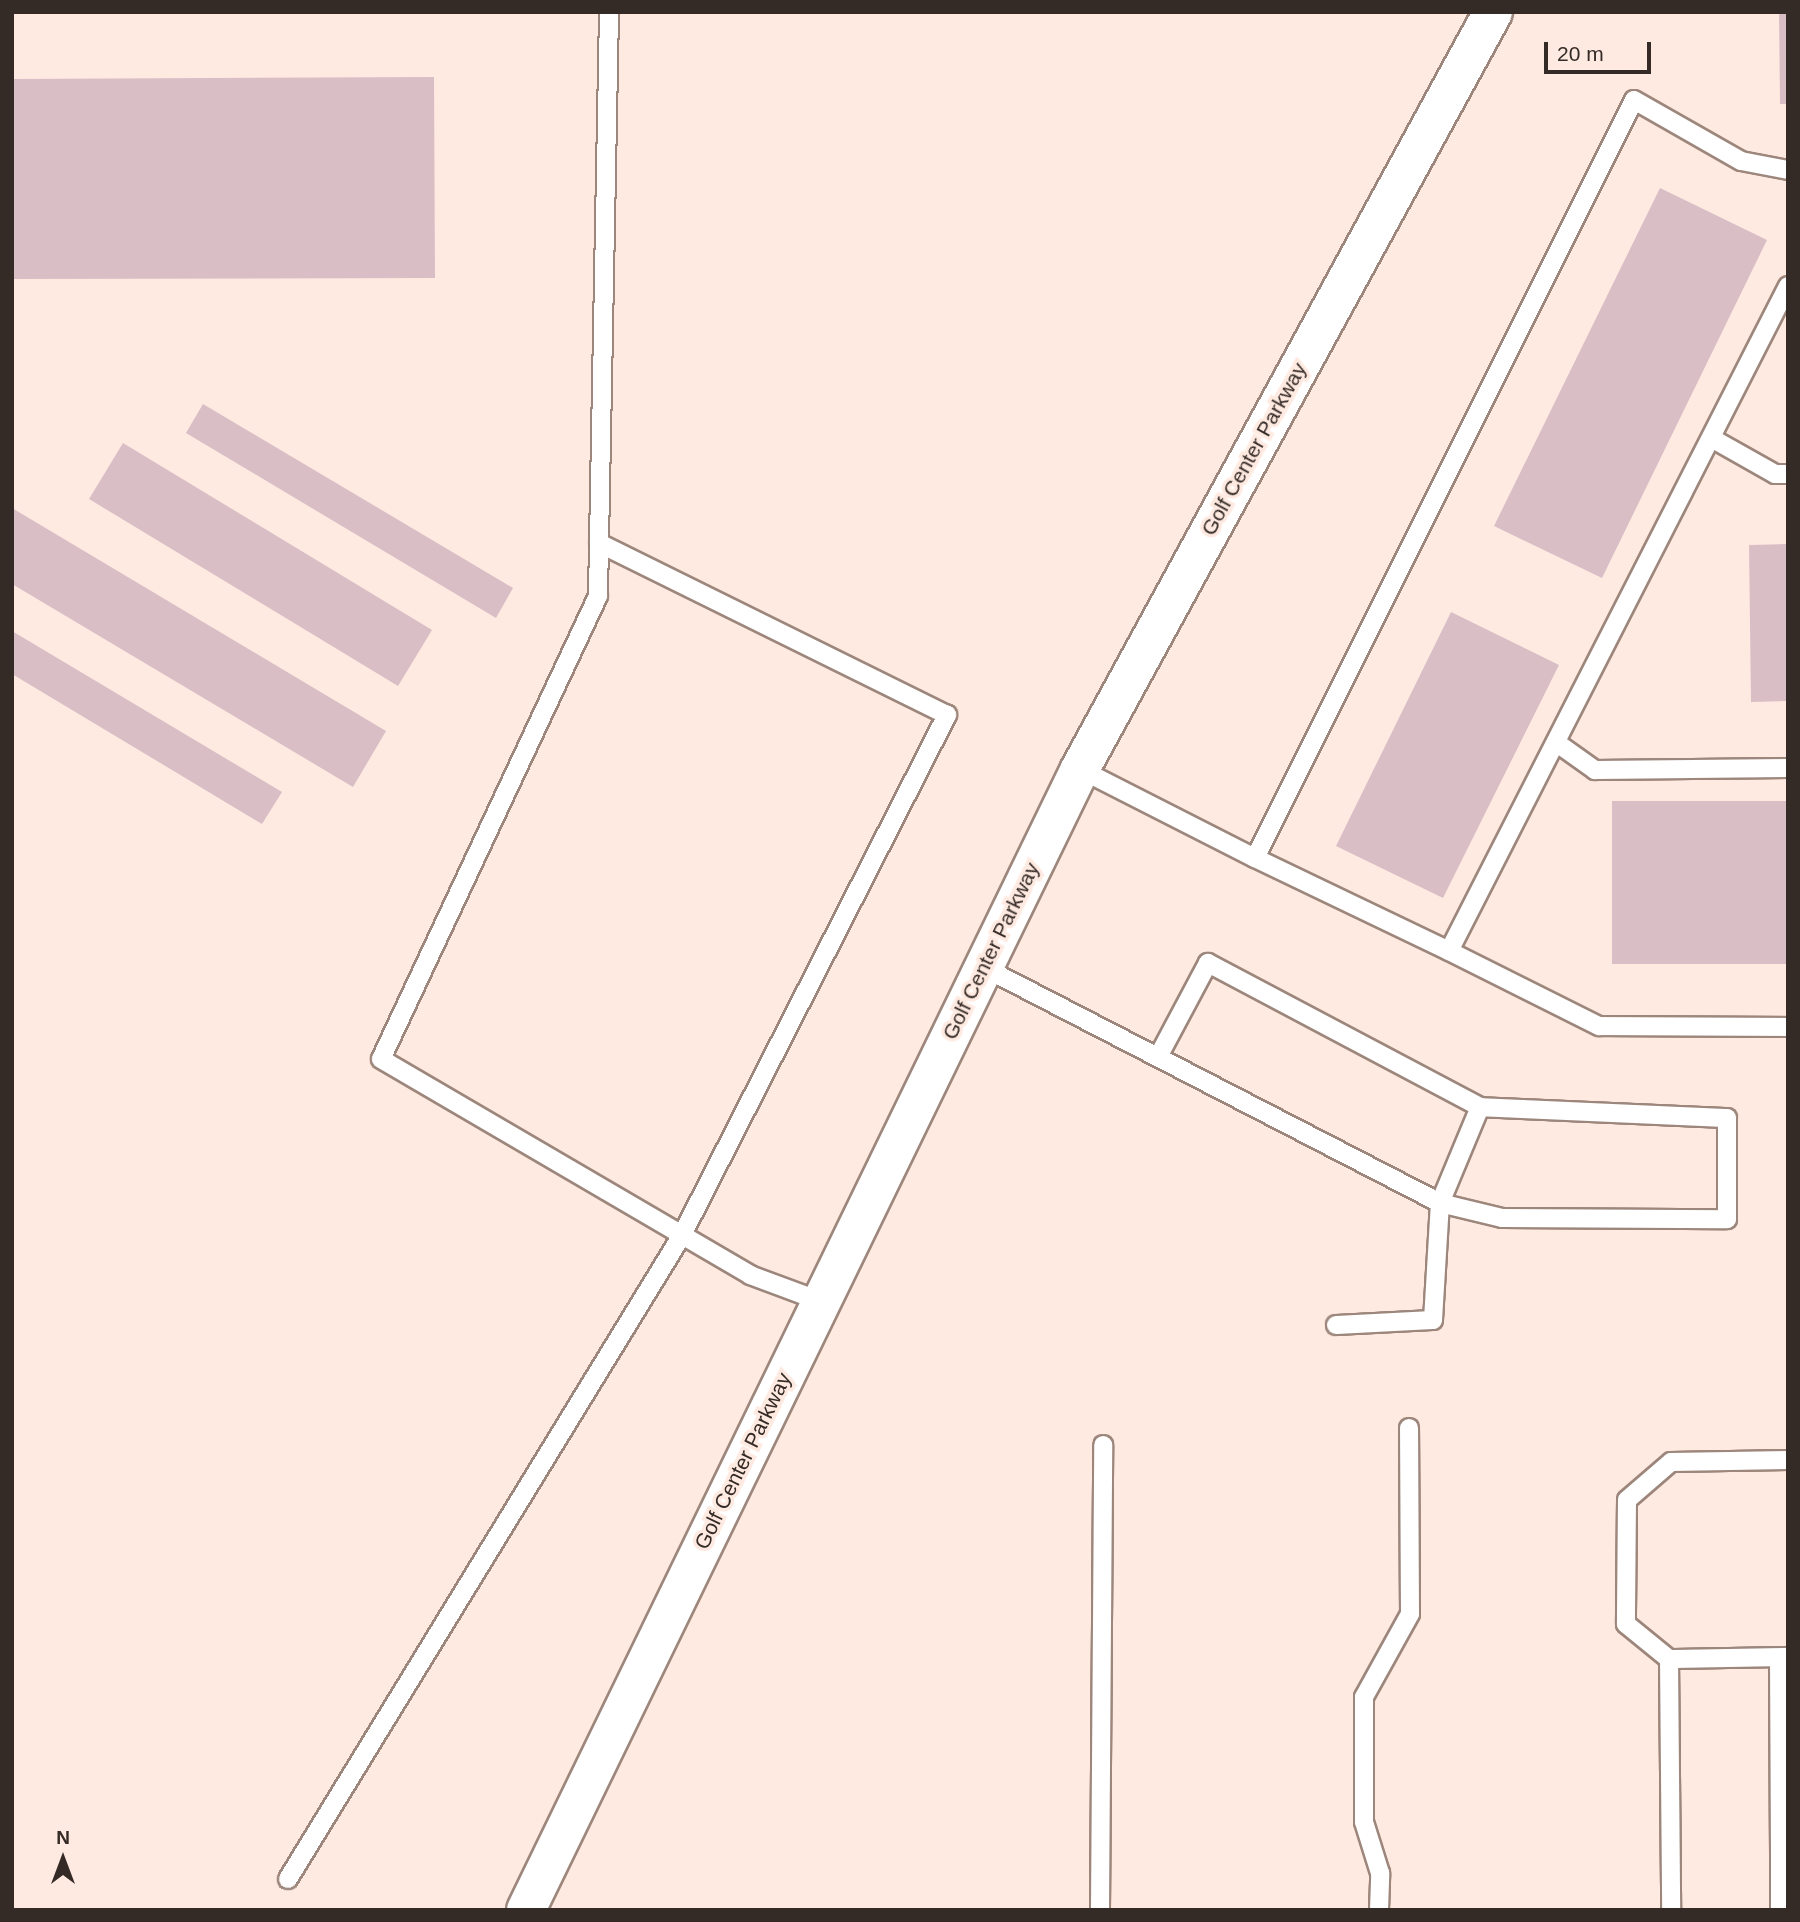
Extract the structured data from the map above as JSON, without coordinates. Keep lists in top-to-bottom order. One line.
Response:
{"streets":{"main road":["Golf Center Parkway"]},"scale_bar":"20 m","north":"top"}
